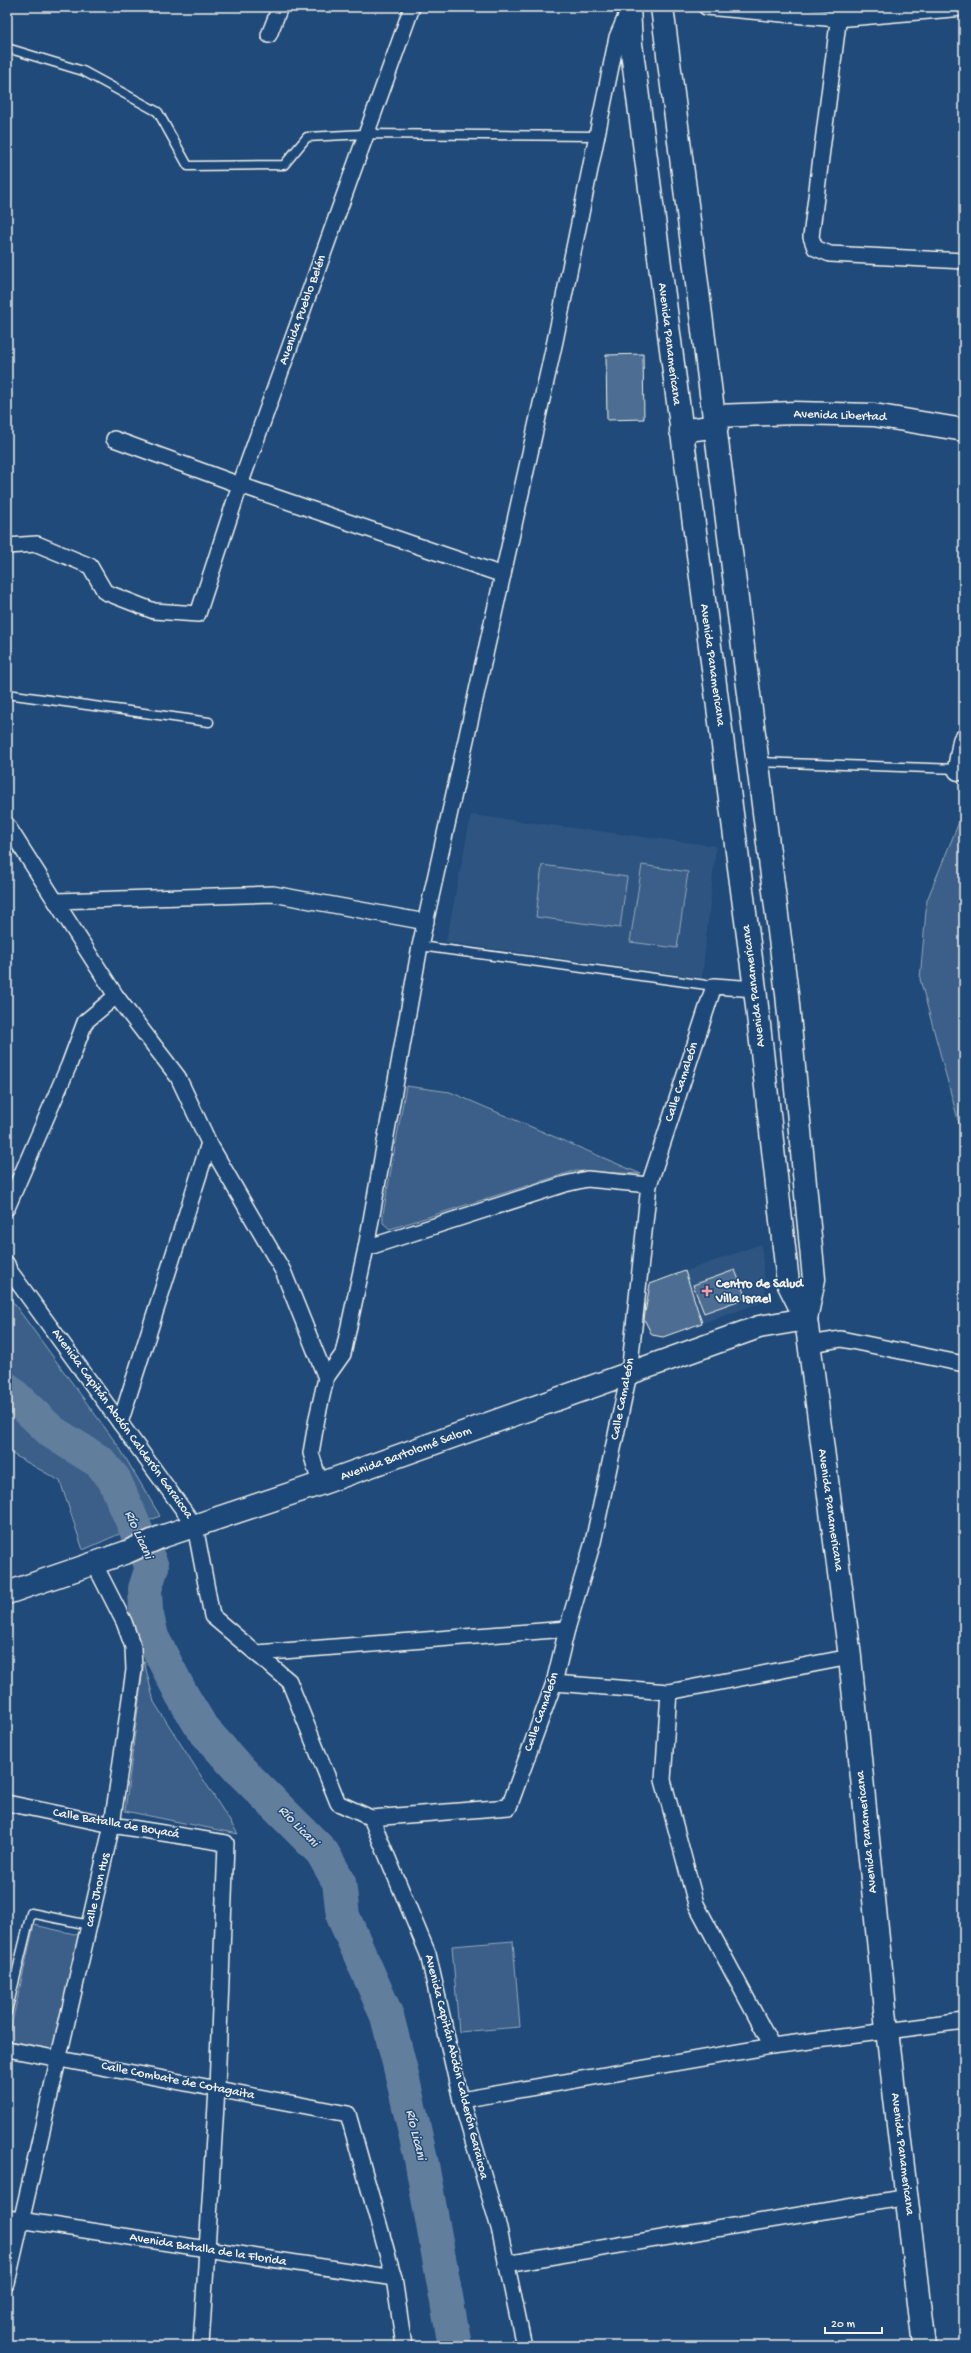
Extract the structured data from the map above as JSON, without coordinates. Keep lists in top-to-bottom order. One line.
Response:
{"streets":{"main road":["Avenida Panamericana","Avenida Libertad","Avenida Bartolomé Salom"],"street":["Avenida Pueblo Belén","Calle Camaleón","Avenida Capitán Abdón Calderón Garaicoa","Calle Batalla de Boyacá","calle Jhon Hus","Calle Combate de Cotagaita","Avenida Batalla de la Florida"]},"crossings":[["Avenida Panamericana","Avenida Libertad"],["Avenida Panamericana","Avenida Bartolomé Salom"],["Calle Camaleón","Avenida Capitán Abdón Calderón Garaicoa"],["Calle Camaleón","Avenida Bartolomé Salom"],["Avenida Capitán Abdón Calderón Garaicoa","Avenida Bartolomé Salom"],["Avenida Bartolomé Salom","calle Jhon Hus"],["Calle Batalla de Boyacá","calle Jhon Hus"],["Calle Batalla de Boyacá","Calle Combate de Cotagaita"],["calle Jhon Hus","Calle Combate de Cotagaita"],["calle Jhon Hus","Avenida Batalla de la Florida"],["Calle Combate de Cotagaita","Avenida Batalla de la Florida"]],"water":["Río Licani"],"places":{"health":["Centro de Salud Villa Israel"]},"scale_bar":"20 m"}
